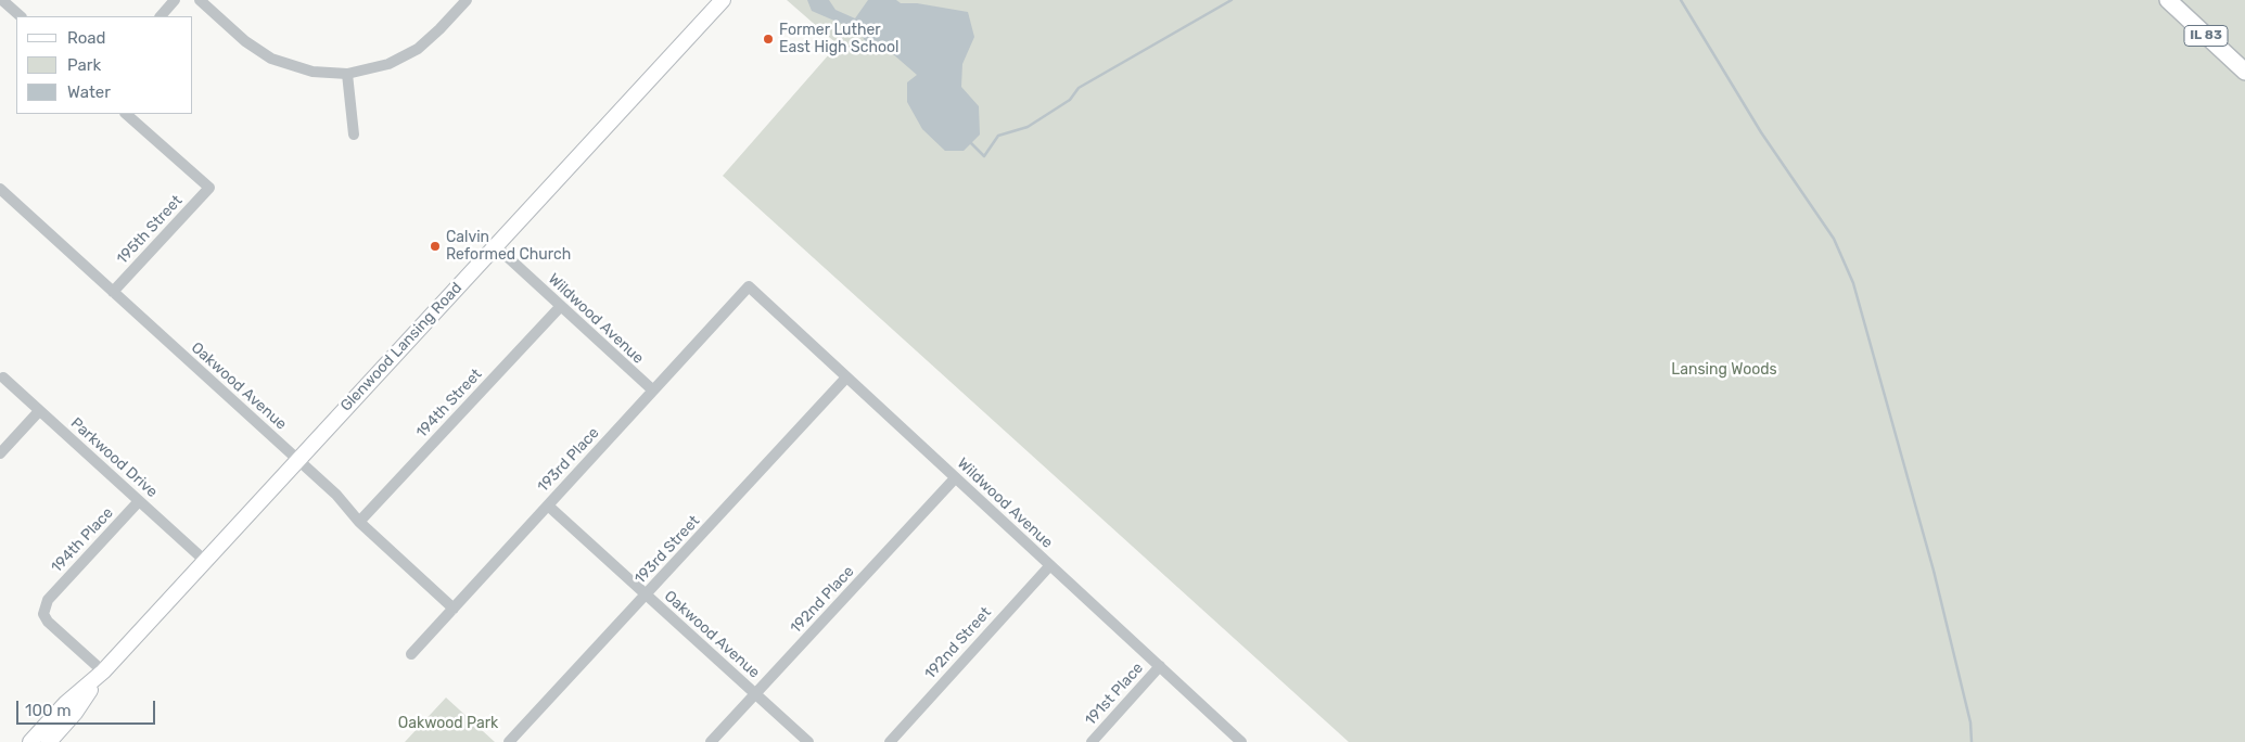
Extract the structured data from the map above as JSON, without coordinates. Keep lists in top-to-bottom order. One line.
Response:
{"streets":{"main road":["IL 83","Glenwood Lansing Road"],"street":["195th Street","Wildwood Avenue","Oakwood Avenue","194th Street","Parkwood Drive","193rd Place","194th Place","193rd Street","192nd Place","192nd Street","191st Place"]},"crossings":[["195th Street","Oakwood Avenue"],["Wildwood Avenue","Glenwood Lansing Road"],["Wildwood Avenue","194th Street"],["Wildwood Avenue","193rd Place"],["Wildwood Avenue","193rd Street"],["Wildwood Avenue","192nd Place"],["Wildwood Avenue","192nd Street"],["Wildwood Avenue","191st Place"],["Glenwood Lansing Road","Oakwood Avenue"],["Glenwood Lansing Road","Parkwood Drive"],["Glenwood Lansing Road","194th Place"],["Oakwood Avenue","194th Street"],["Oakwood Avenue","193rd Place"],["Oakwood Avenue","193rd Street"],["Oakwood Avenue","192nd Place"],["Parkwood Drive","194th Place"]],"parks":["Lansing Woods","Oakwood Park"],"places":["Former Luther East High School","Calvin Reformed Church"],"legend":["Road","Park","Water"],"scale_bar":"100 m"}
